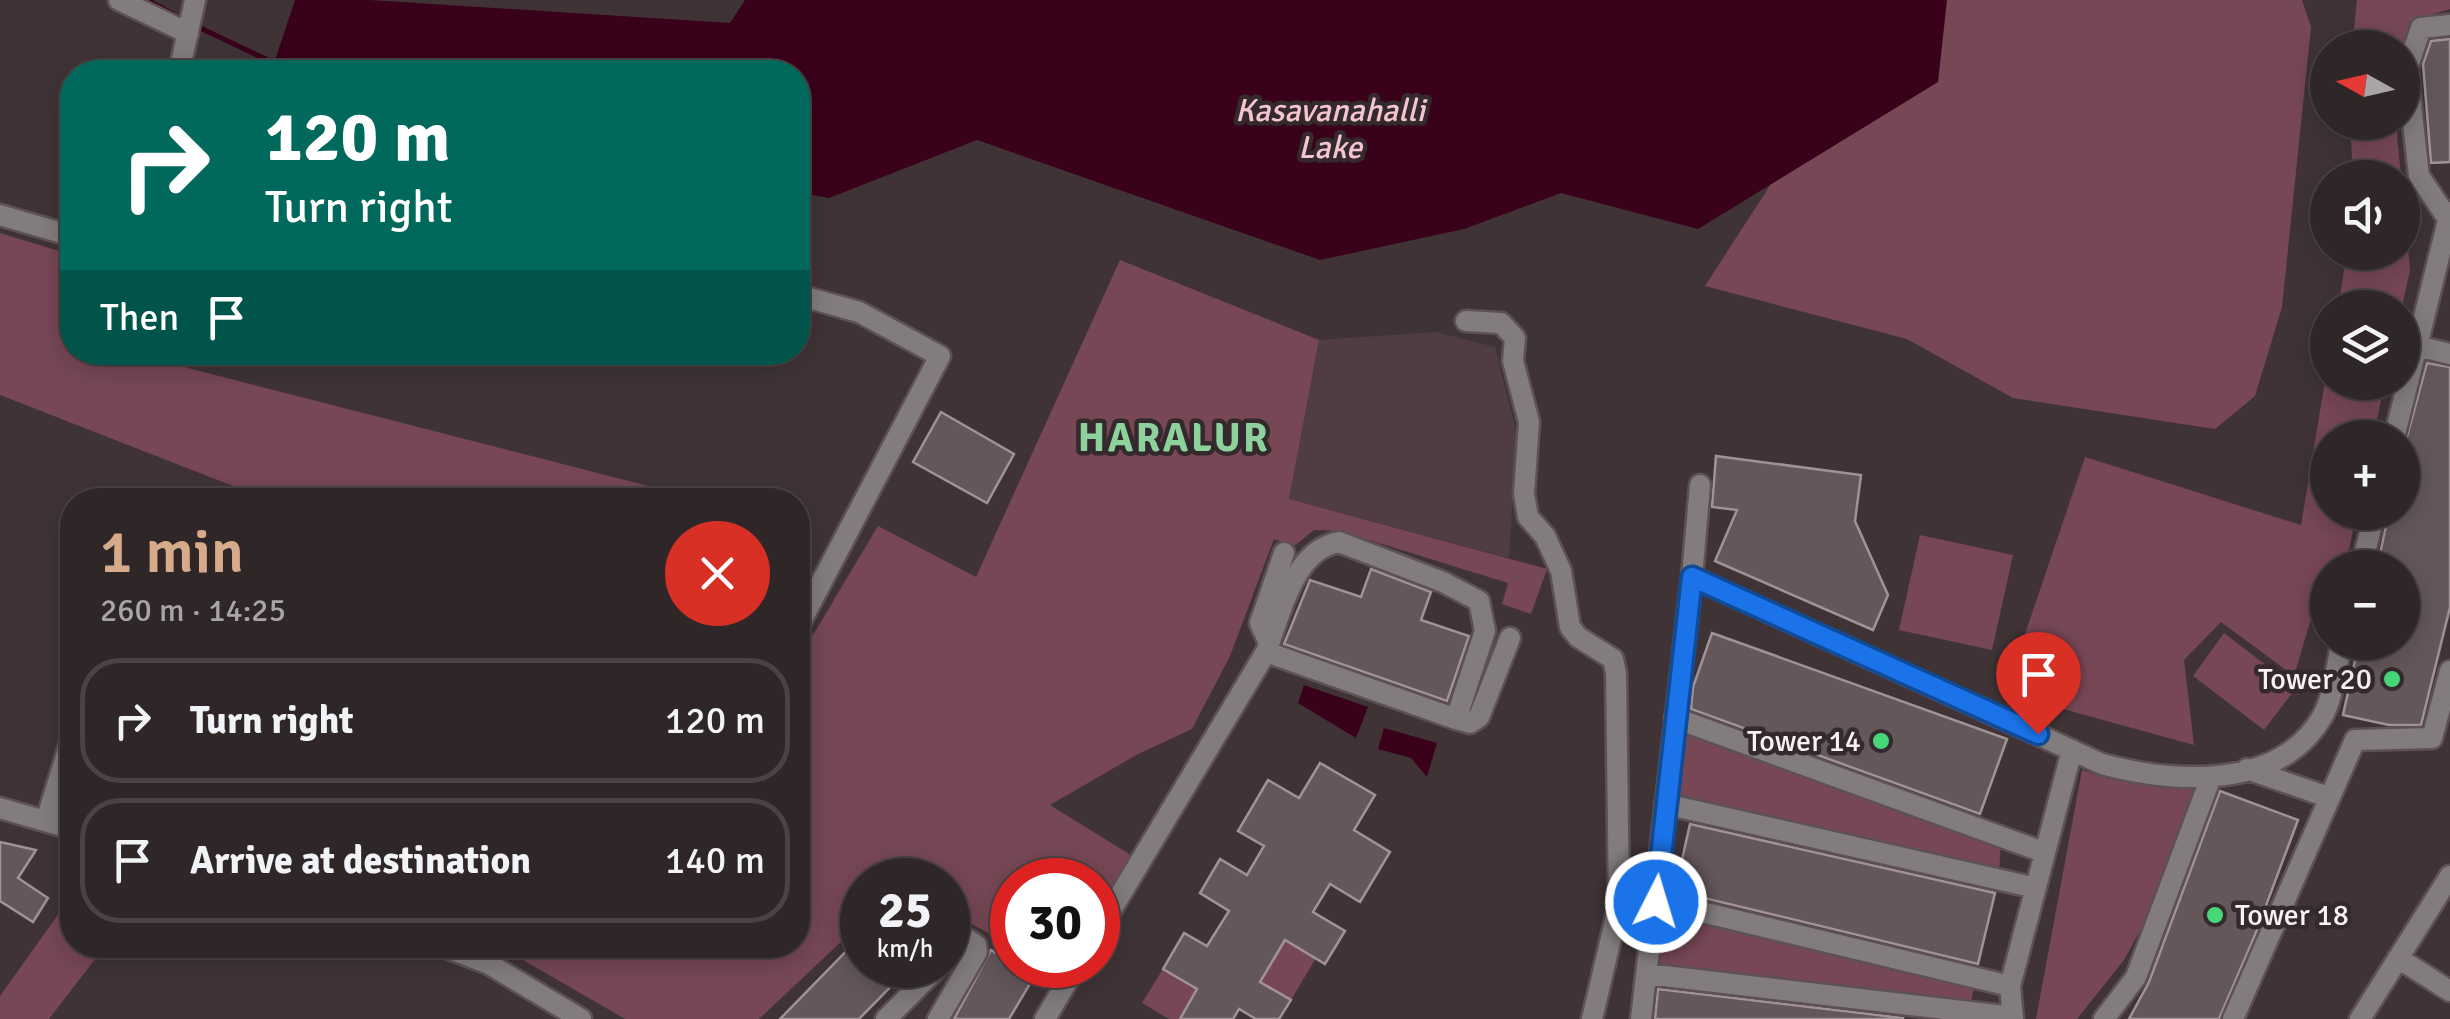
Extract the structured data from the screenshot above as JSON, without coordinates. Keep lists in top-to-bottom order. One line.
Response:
{"districts":["HARALUR"],"water":["Kasavanahalli Lake"],"places":["Tower 20","Tower 14","Tower 18"],"north":"left","page":{"map_buttons":["+","−"],"turn":["120 m","Turn right"],"then":"Then","heading":["1 min","260 m · 14:25"],"list":[{"name":"Turn right","value":"120 m"},{"name":"Arrive at destination","value":"140 m"}],"speed":"25 km/h","limit":"30"}}
